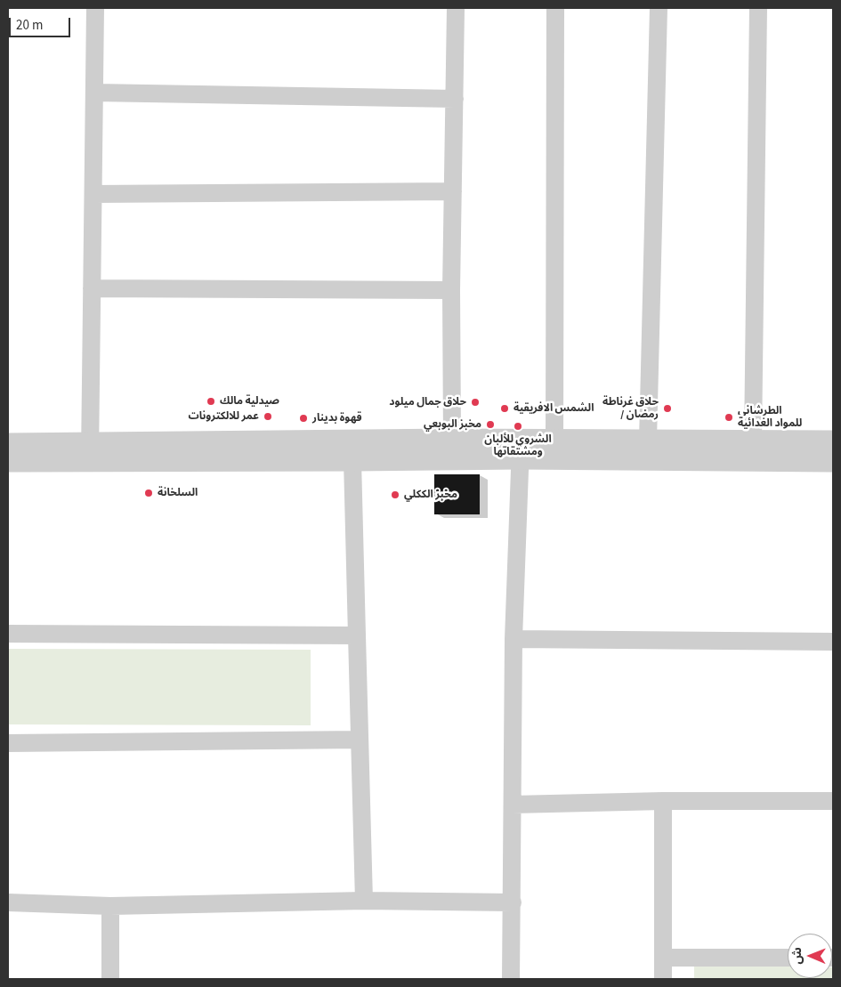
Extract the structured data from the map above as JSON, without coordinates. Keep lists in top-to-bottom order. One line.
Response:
{"places":["صيدلية مالك","حلاق جمال ميلود","الشمس الافريقية","حلاق غرناطة / رمضان","عمر للالكترونات","الطرشاني للمواد الغدائية","قهوة بدينار","مخبز البوبعي","الشروي للألبان ومشتقاتها","السلخانة","مخبز الككلي"],"scale_bar":"20 m","north":"left"}
